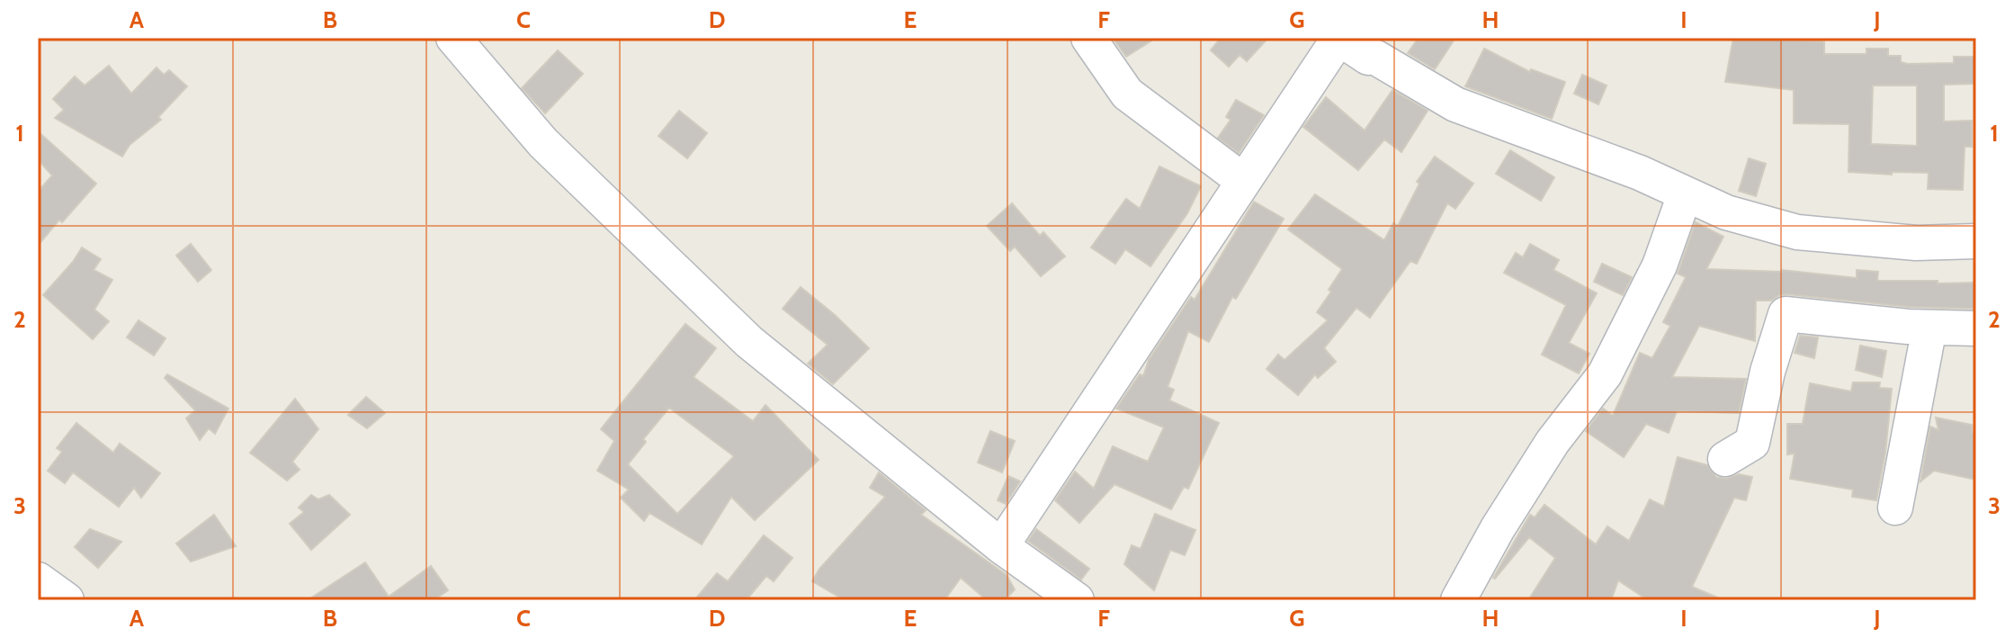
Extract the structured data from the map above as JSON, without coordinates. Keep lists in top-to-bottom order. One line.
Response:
{"grid":{"columns":["A","B","C","D","E","F","G","H","I","J"],"rows":["1","2","3"]}}
